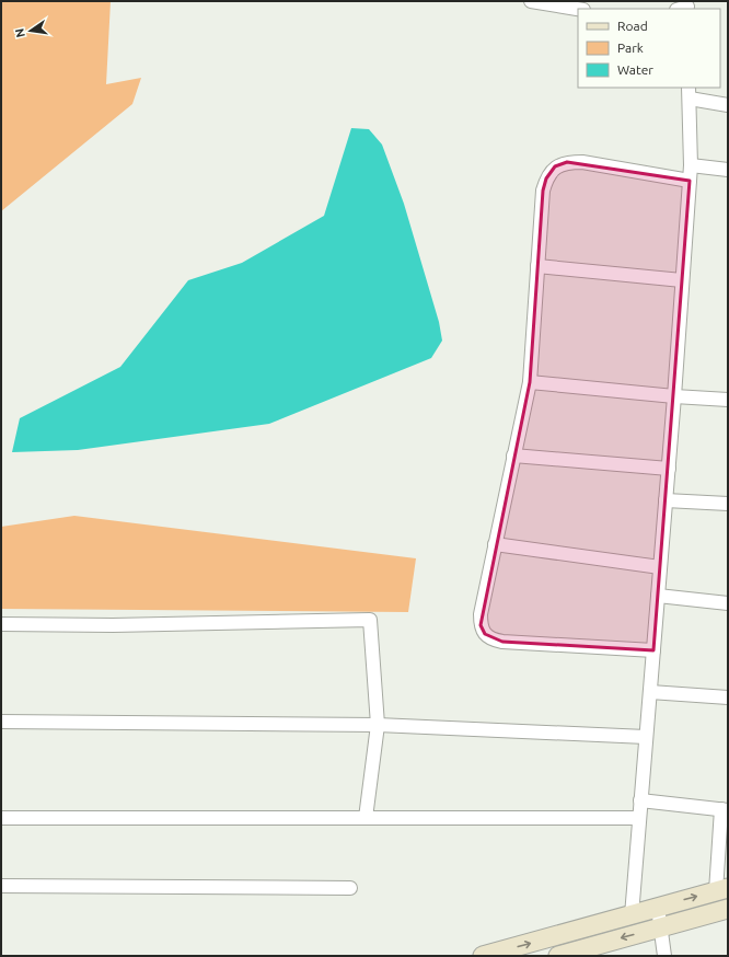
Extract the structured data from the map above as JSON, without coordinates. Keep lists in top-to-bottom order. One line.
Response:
{"legend":["Road","Park","Water"],"north":"left"}
